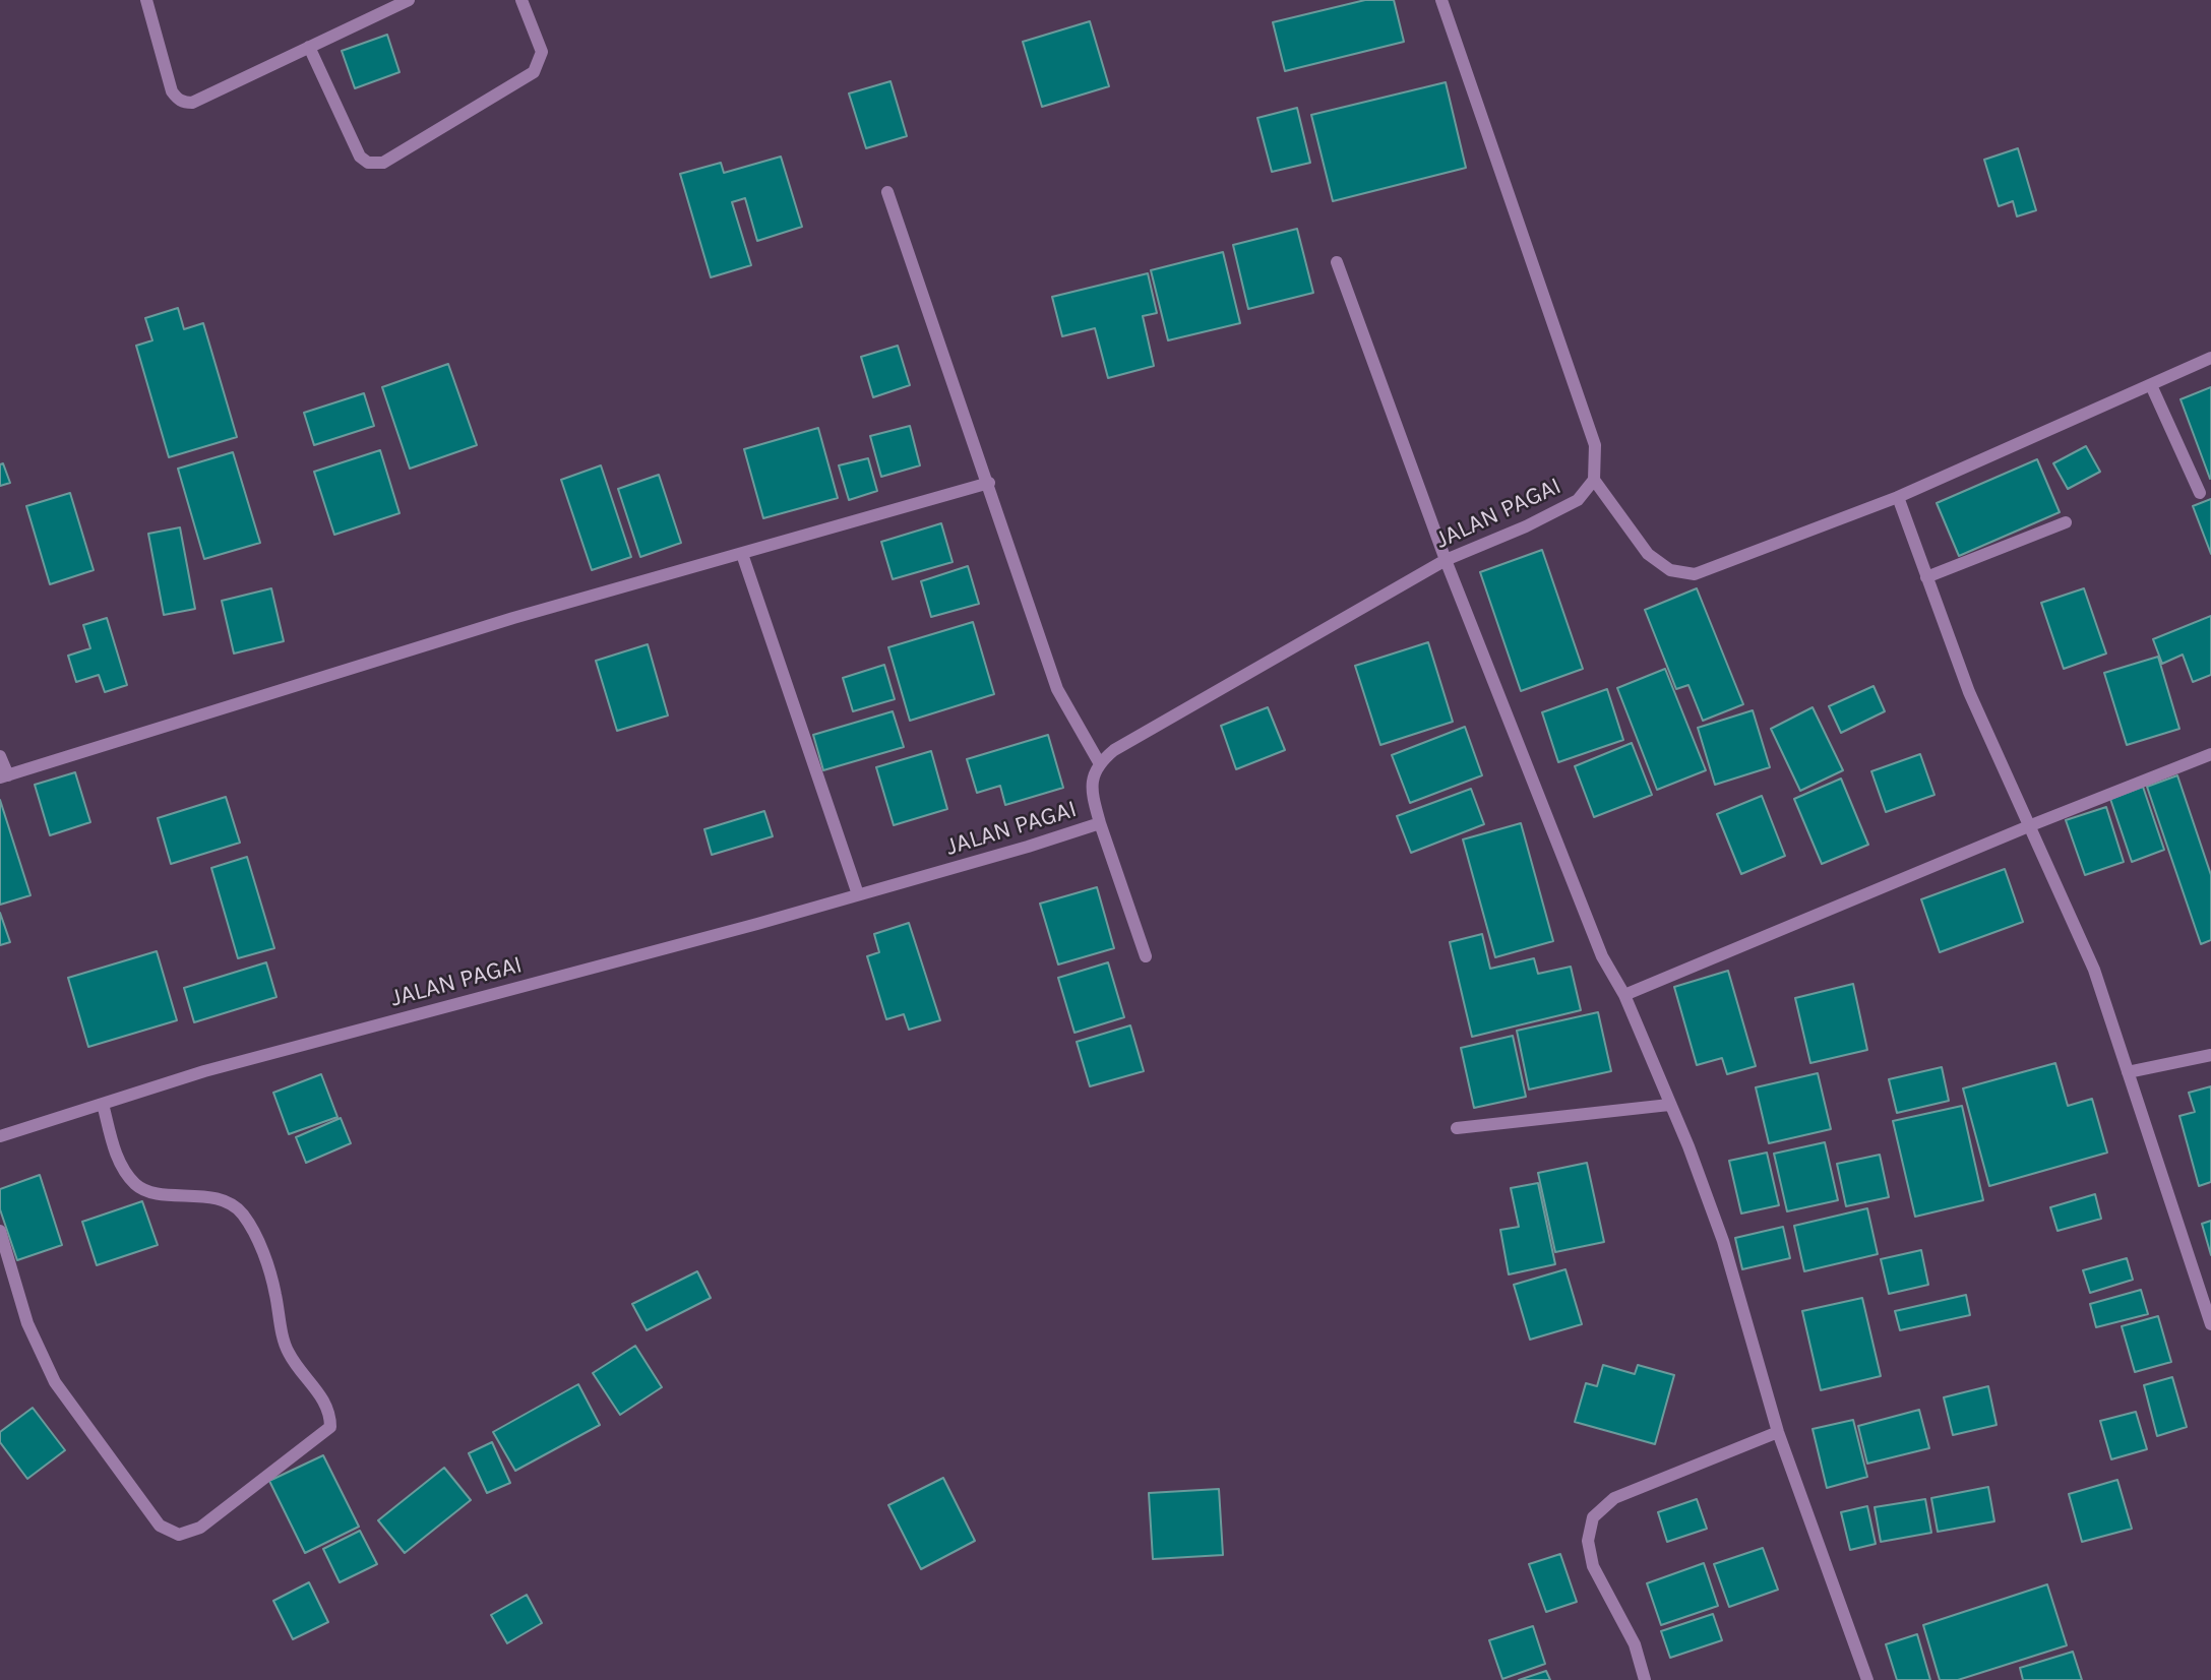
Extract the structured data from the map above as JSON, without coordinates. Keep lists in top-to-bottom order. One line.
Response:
{"streets":{"street":["JALAN PAGAI"]}}
